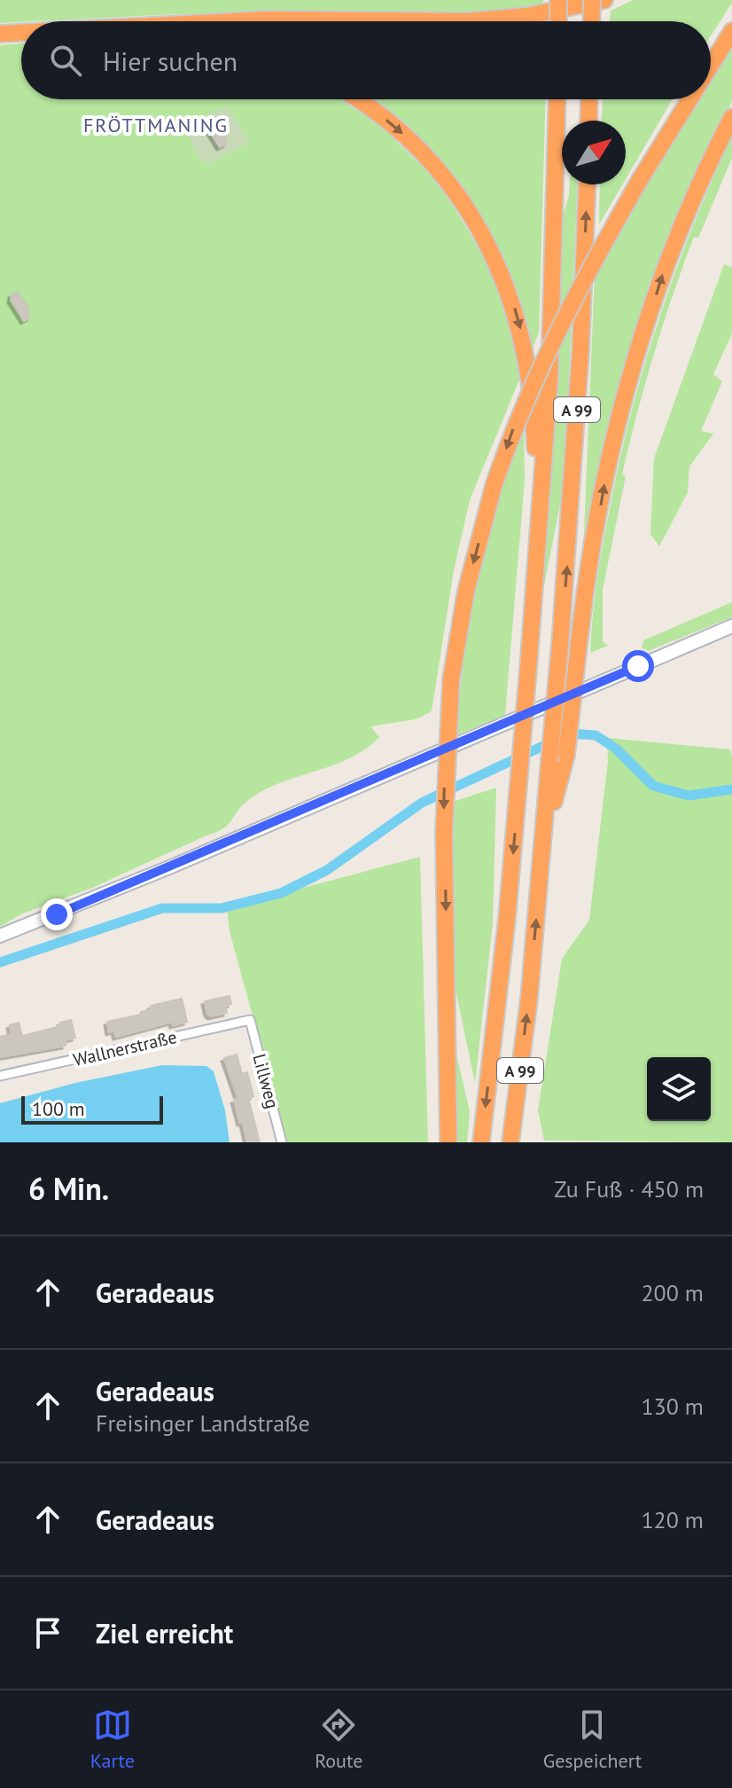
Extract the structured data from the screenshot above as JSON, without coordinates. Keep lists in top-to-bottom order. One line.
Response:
{"streets":{"highway":["A 99"],"street":["Wallnerstraße","Lillweg"]},"crossings":[["Wallnerstraße","Lillweg"]],"districts":["FRÖTTMANING"],"scale_bar":"100 m","north":"top right","page":{"search":"Hier suchen","scale":"100 m","heading":["6 Min.","Zu Fuß · 450 m"],"list":[["Geradeaus","200 m"],["Geradeaus","Freisinger Landstraße","130 m"],["Geradeaus","120 m"],"Ziel erreicht"],"nav":["Karte","Route","Gespeichert"]}}
